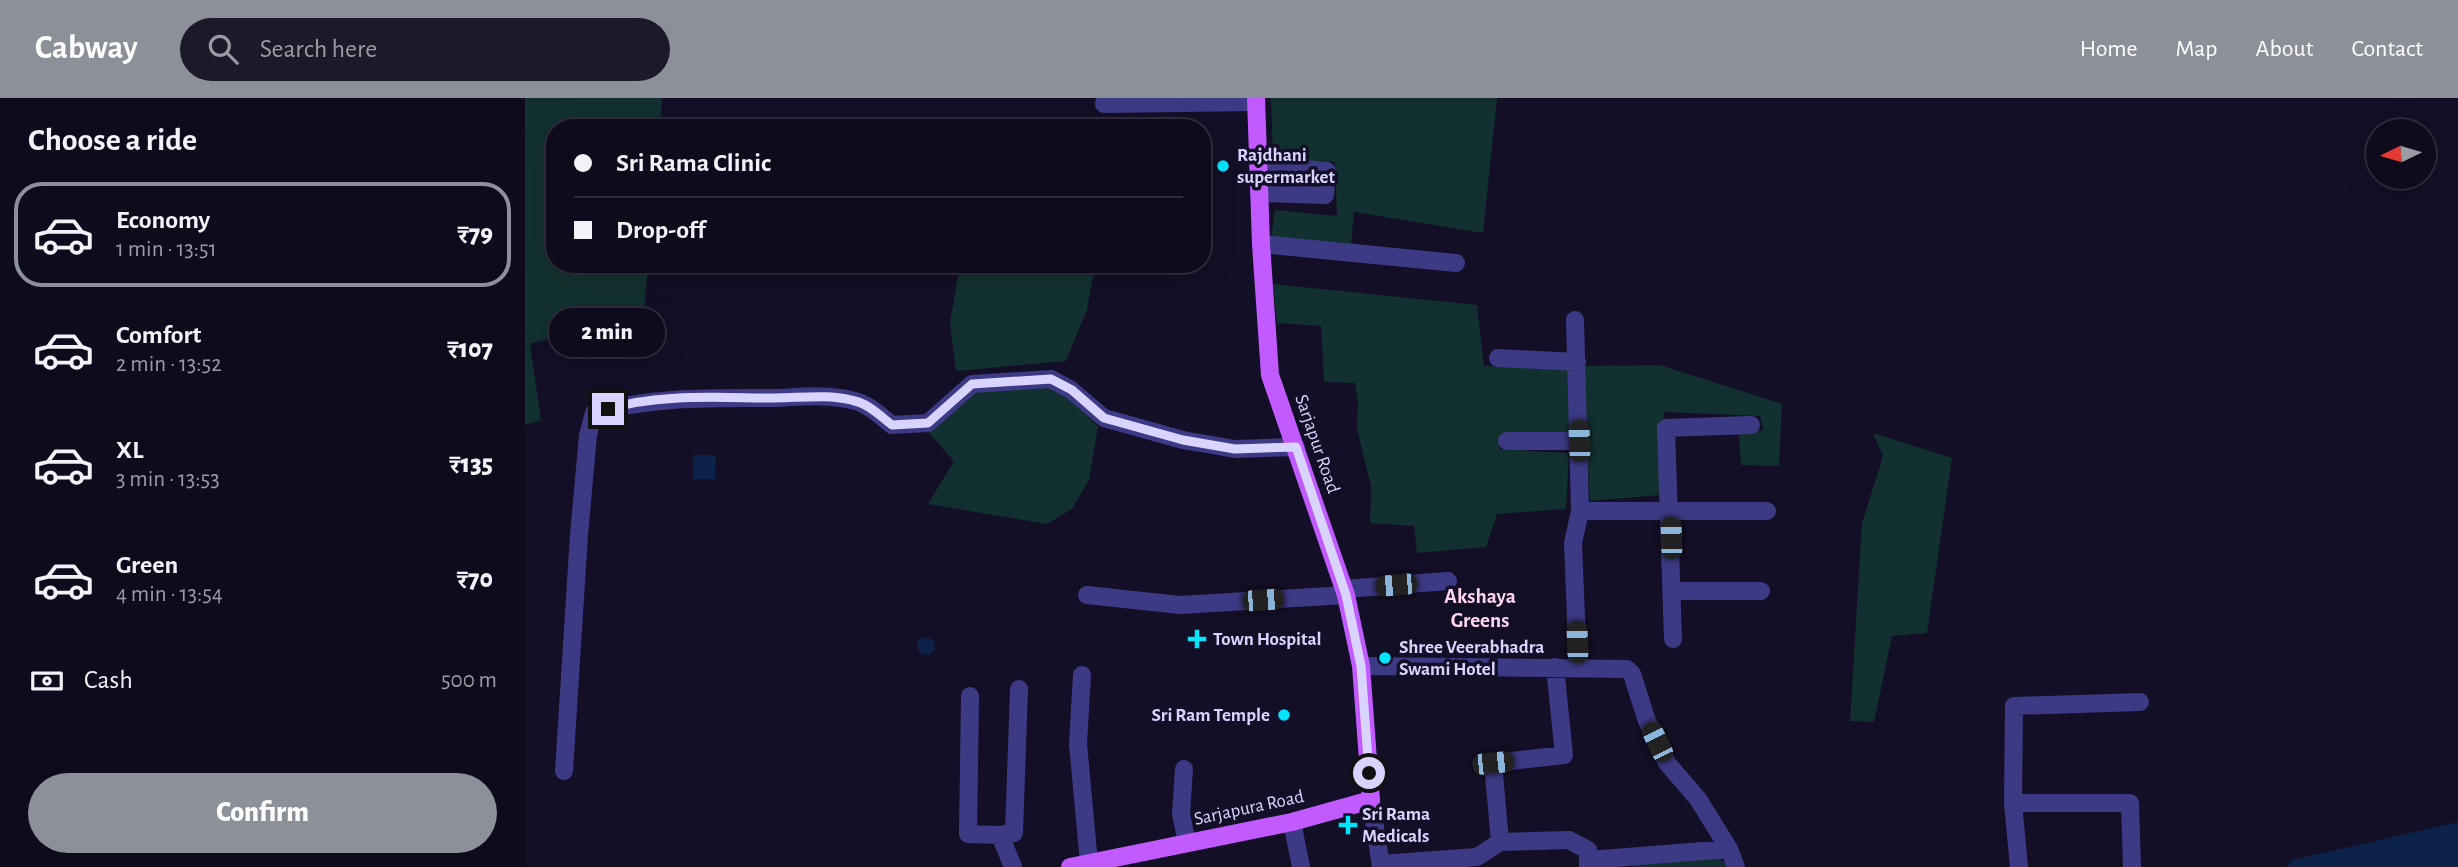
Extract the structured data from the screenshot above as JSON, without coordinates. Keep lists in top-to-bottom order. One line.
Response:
{"streets":{"main road":["Sarjapur Road","Sarjapura Road"]},"crossings":[["Sarjapur Road","Sarjapura Road"]],"districts":["Akshaya Greens"],"places":{"other":["Rajdhani supermarket","Shree Veerabhadra Swami Hotel","Sri Ram Temple"],"health":["Town Hospital","Sri Rama Medicals"]},"north":"left","page":{"header":"Cabway","search":"Search here","nav":["Home","Map","About","Contact"],"heading":"Choose a ride","banner":["Sri Rama Clinic","Drop-off"],"list":[{"name":"Economy","note":"1 min · 13:51","value":"₹79"},{"name":"Comfort","note":"2 min · 13:52","value":"₹107"},{"name":"XL","note":"3 min · 13:53","value":"₹135"},{"name":"Green","note":"4 min · 13:54","value":"₹70"}],"bubble":"2 min","pay":["Cash","500 m"],"buttons":"Confirm"}}
